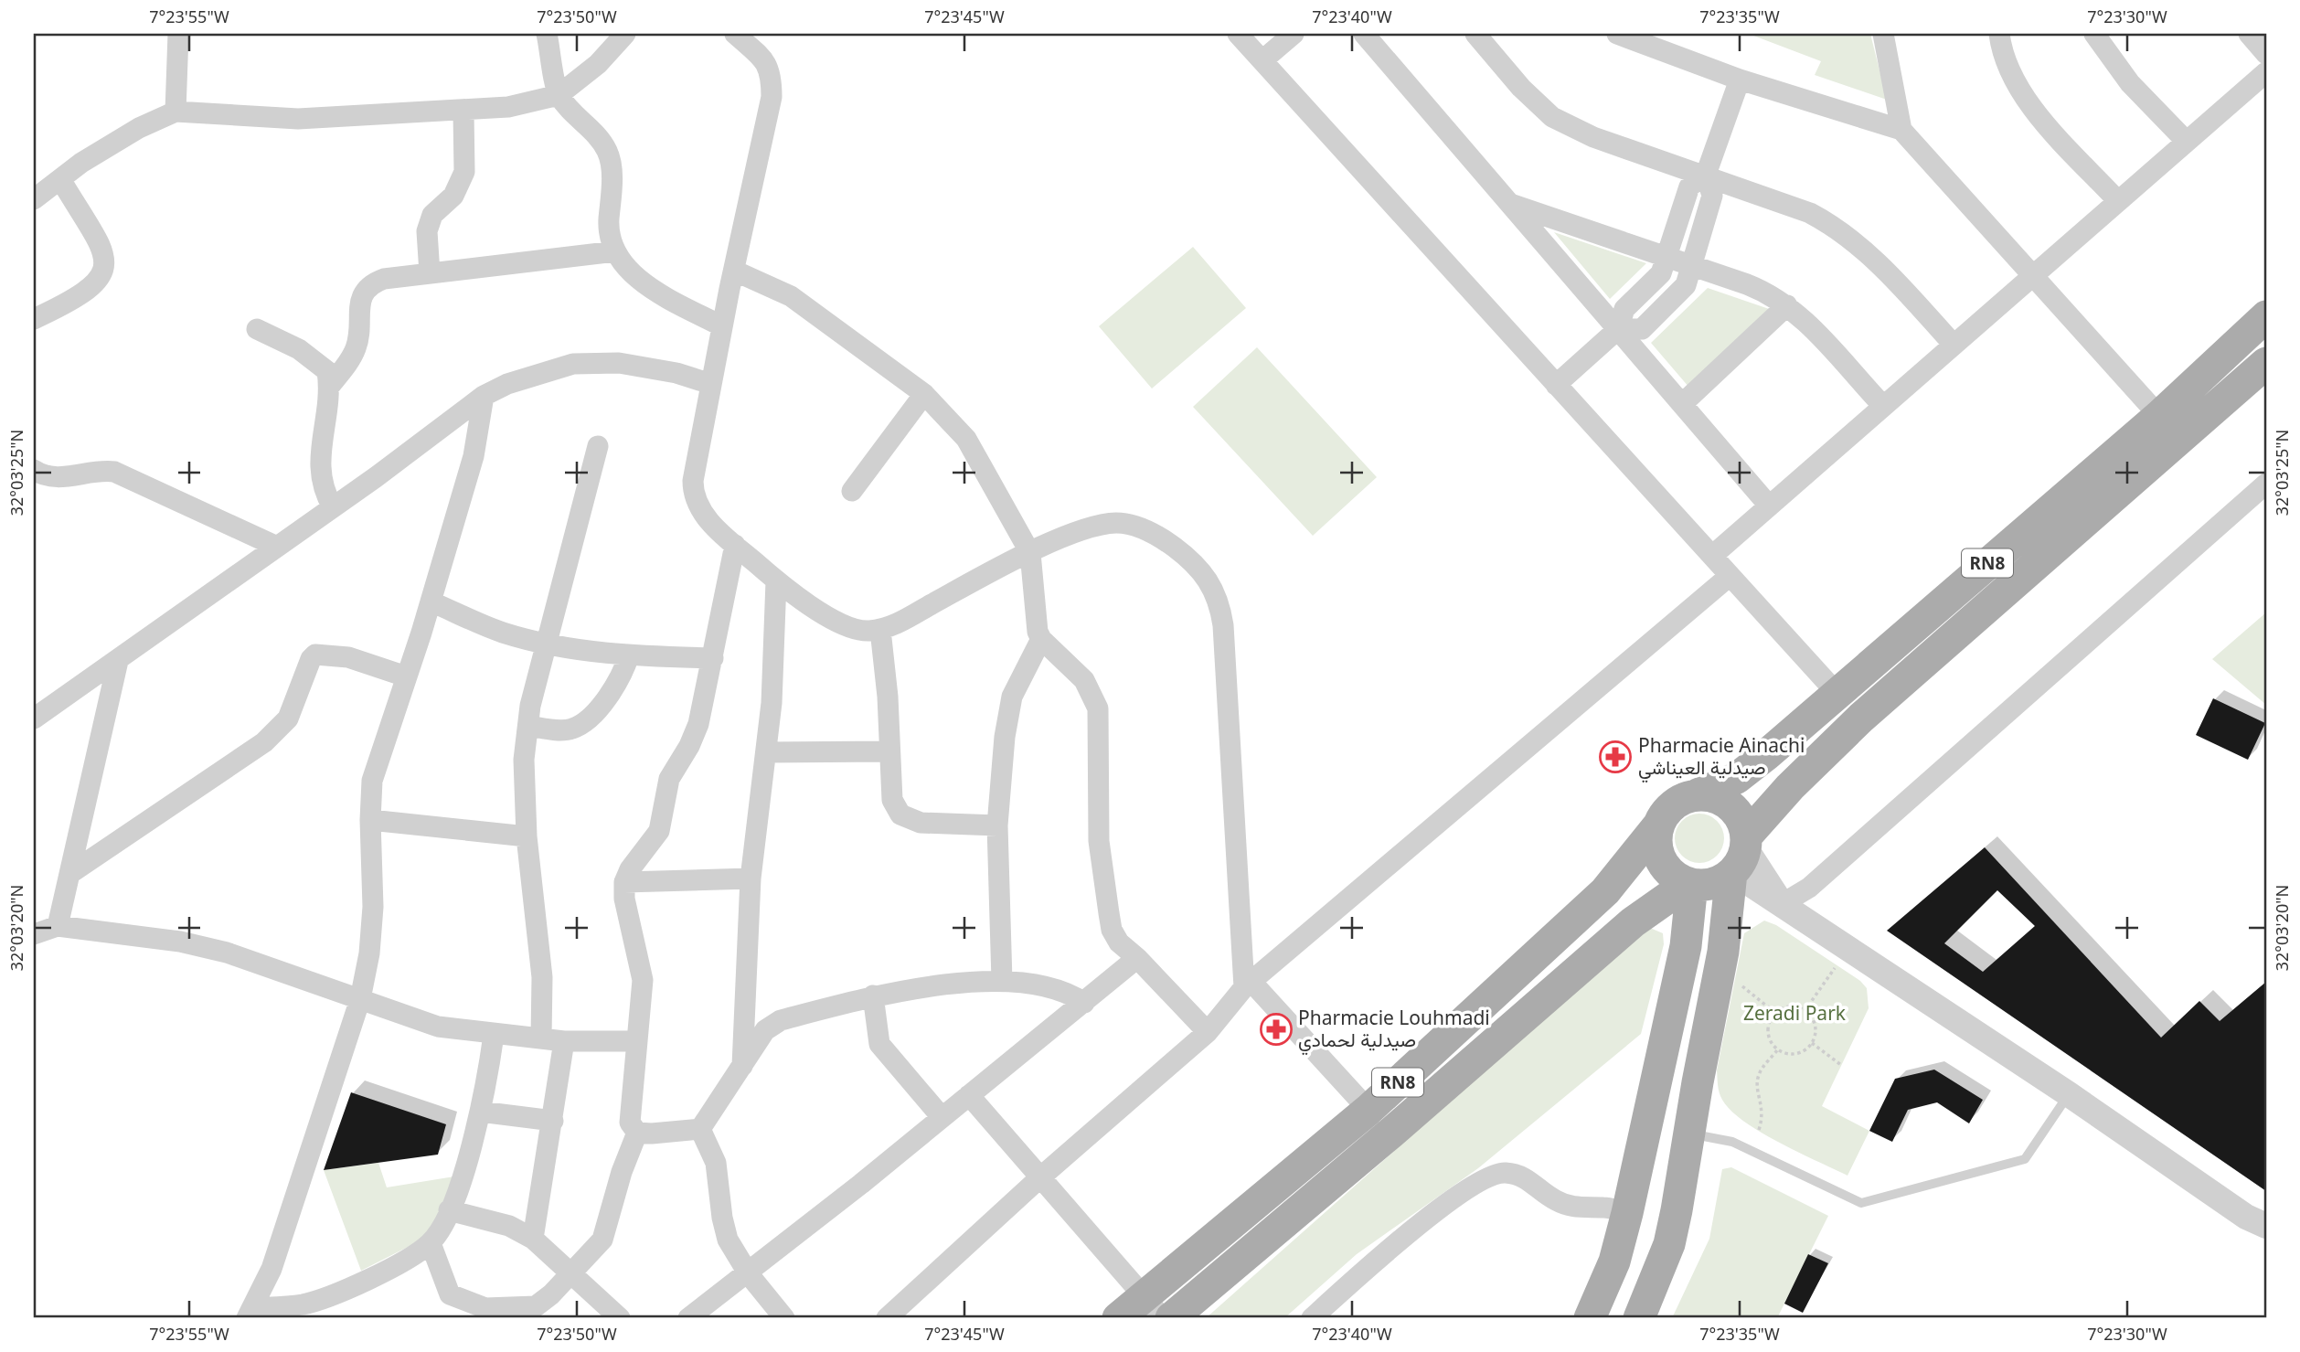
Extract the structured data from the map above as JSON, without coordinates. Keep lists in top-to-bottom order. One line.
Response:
{"streets":{"main road":["RN8"]},"parks":["Zeradi Park"],"places":{"pharmacy":["Pharmacie Ainachi صيدلية العيناشي","Pharmacie Louhmadi صيدلية لحمادي"]},"coordinates":["7°23'55\"W","7°23'50\"W","7°23'45\"W","7°23'40\"W","7°23'35\"W","7°23'30\"W","32°03'25\"N","32°03'20\"N"]}
